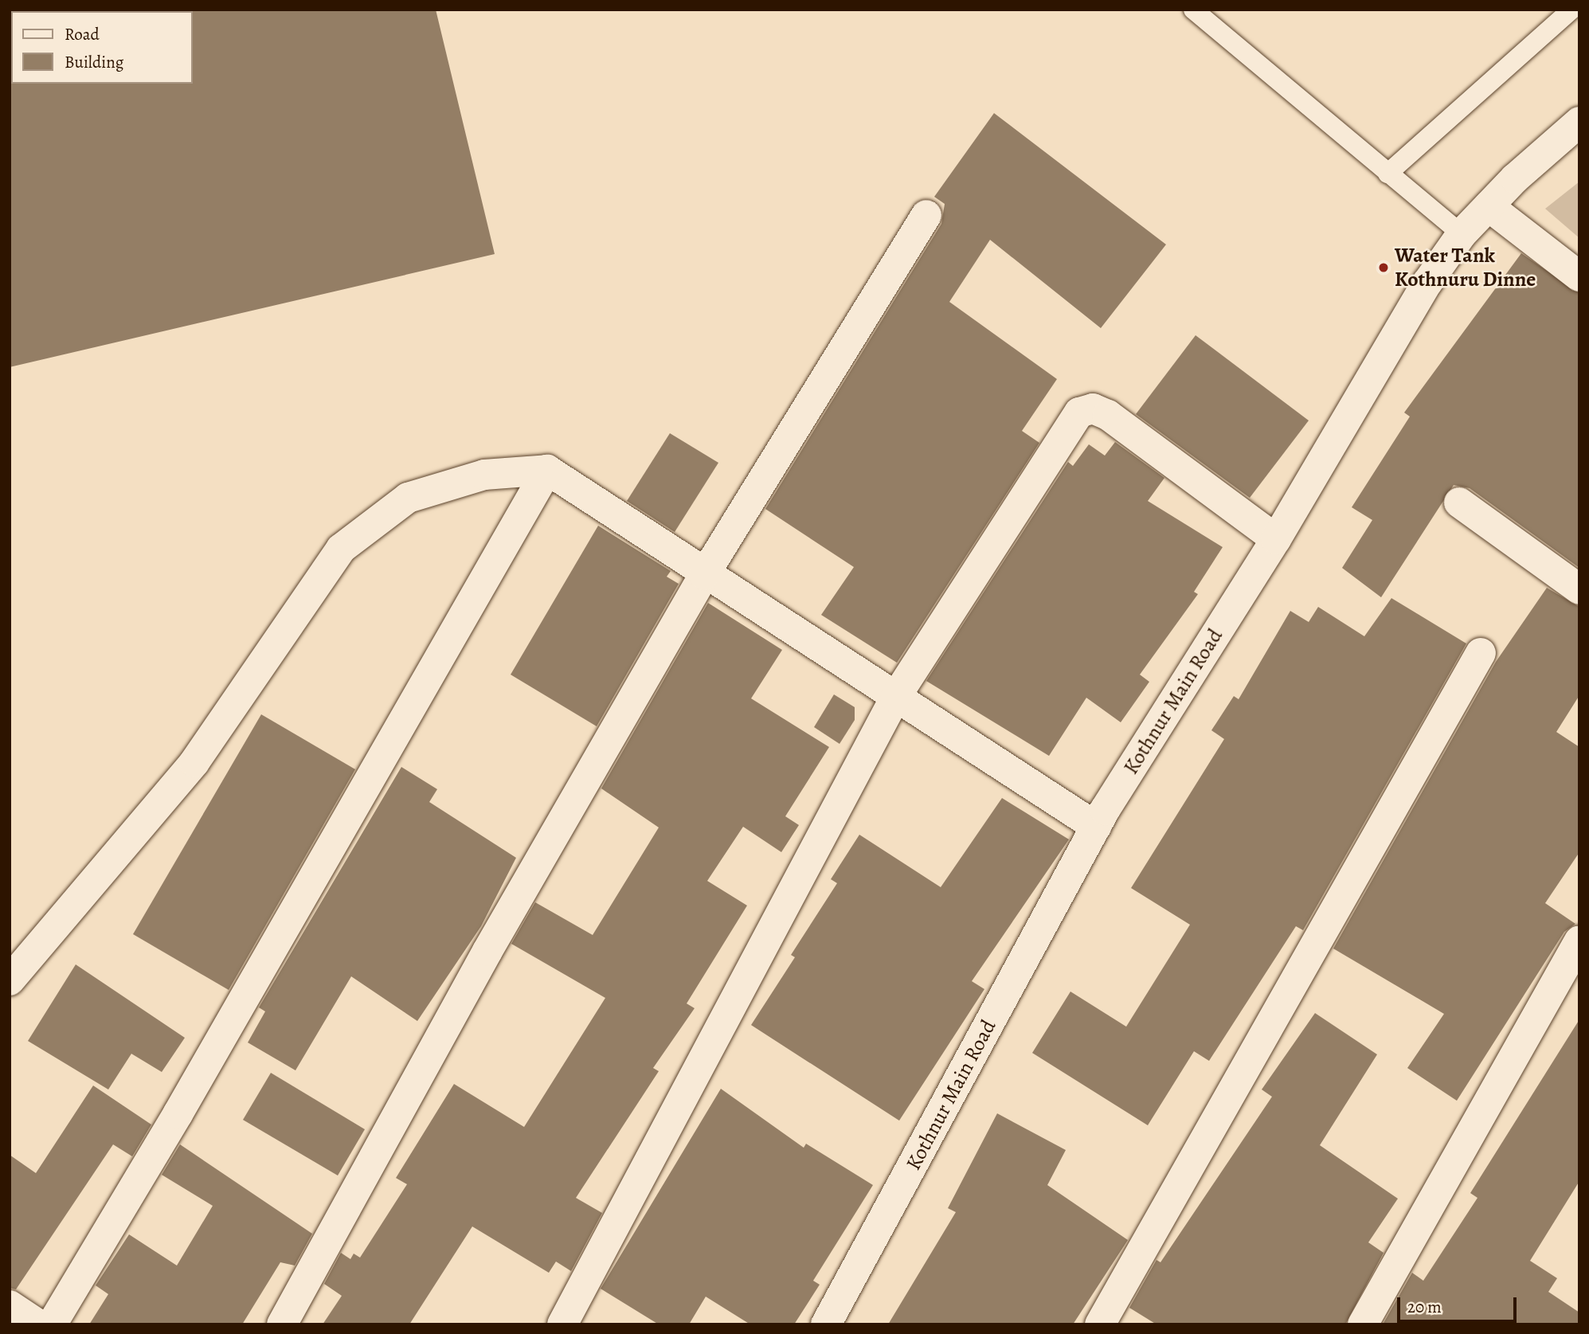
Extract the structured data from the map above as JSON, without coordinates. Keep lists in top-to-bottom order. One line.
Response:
{"streets":{"street":["Kothnur Main Road"]},"places":["Water Tank Kothnuru Dinne"],"legend":["Road","Building"],"scale_bar":"20 m"}
